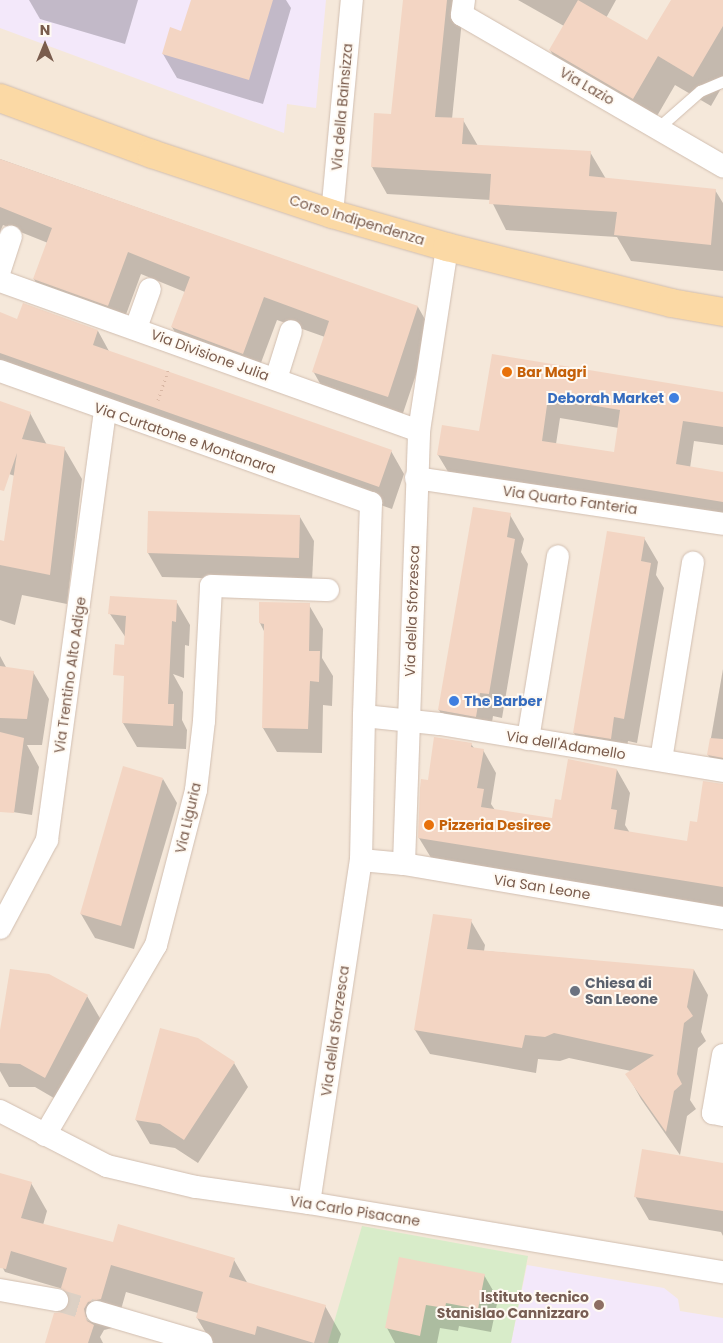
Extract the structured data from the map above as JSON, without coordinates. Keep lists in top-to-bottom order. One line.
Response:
{"streets":{"main road":["Corso Indipendenza"],"street":["Via Lazio","Via della Bainsizza","Via Divisione Julia","Via Curtatone e Montanara","Via Quarto Fanteria","Via della Sforzesca","Via Trentino Alto Adige","Via dell'Adamello","Via Liguria","Via San Leone","Via Carlo Pisacane"]},"crossings":[["Via della Bainsizza","Corso Indipendenza"],["Corso Indipendenza","Via della Sforzesca"],["Via Divisione Julia","Via della Sforzesca"],["Via Curtatone e Montanara","Via della Sforzesca"],["Via Curtatone e Montanara","Via Trentino Alto Adige"],["Via Quarto Fanteria","Via della Sforzesca"],["Via della Sforzesca","Via dell'Adamello"],["Via della Sforzesca","Via San Leone"],["Via della Sforzesca","Via Carlo Pisacane"],["Via Liguria","Via Carlo Pisacane"]],"places":["Bar Magri","Deborah Market","The Barber","Pizzeria Desiree","Chiesa di San Leone","Istituto tecnico Stanislao Cannizzaro"],"north":"top"}
